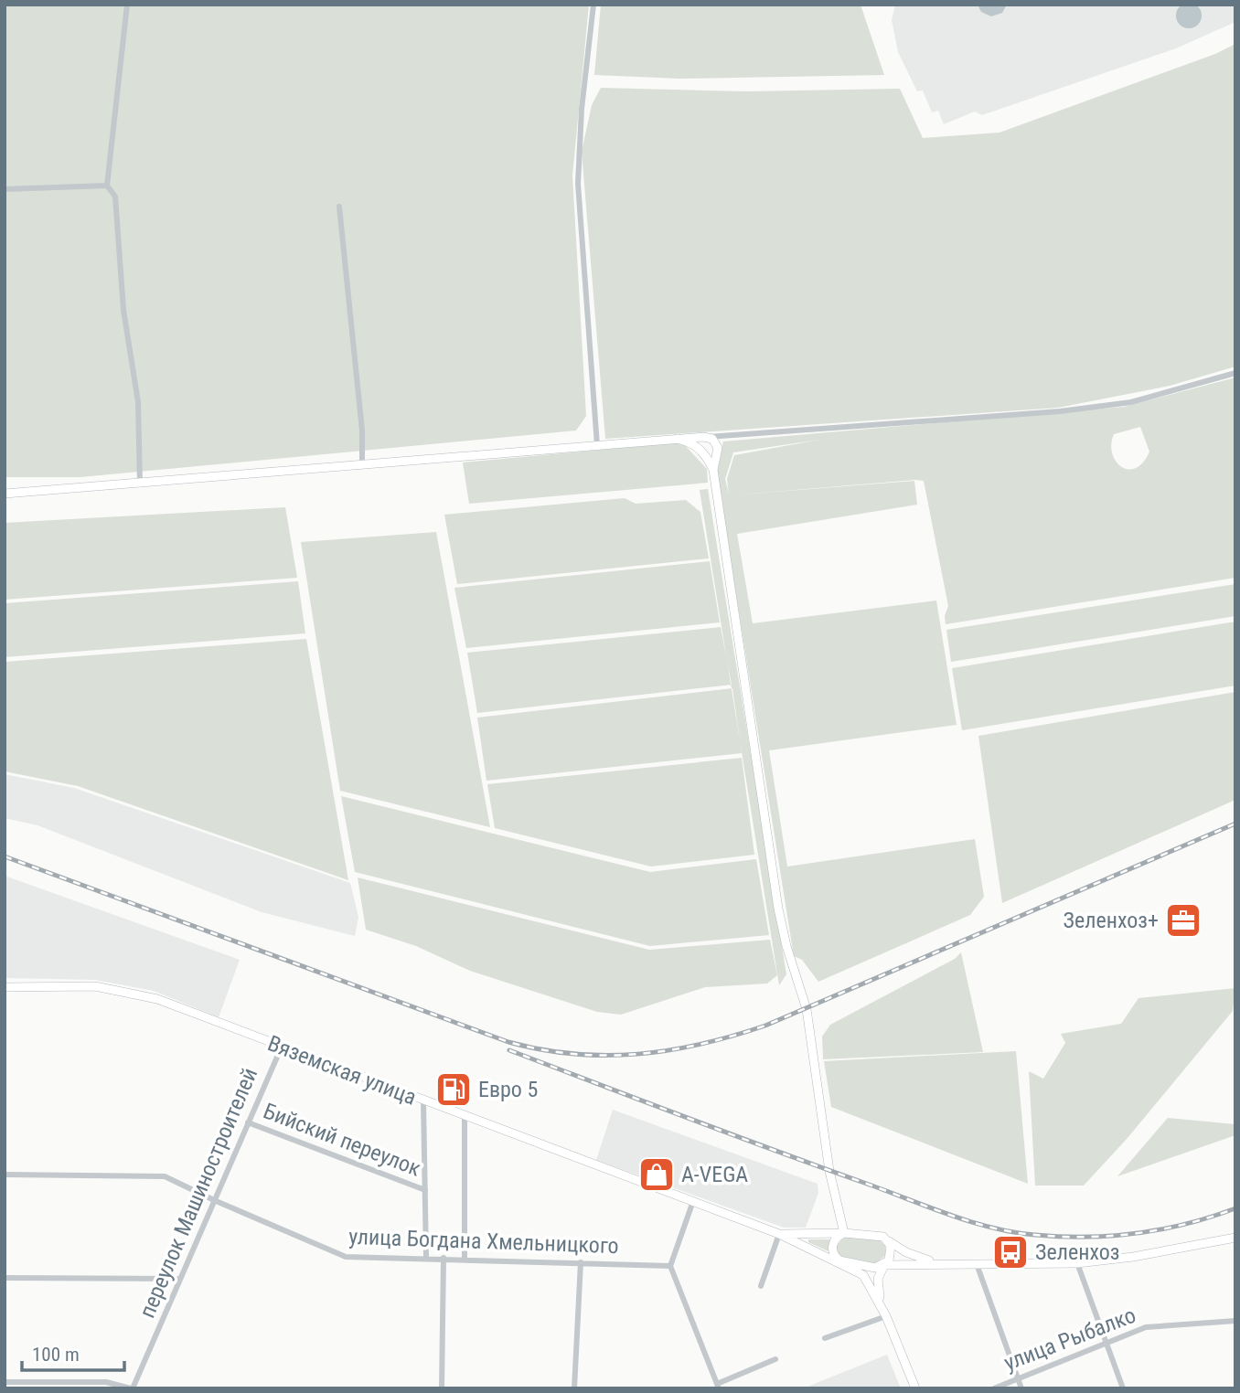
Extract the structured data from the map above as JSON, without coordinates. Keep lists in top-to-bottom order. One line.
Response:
{"streets":{"main road":["Вяземская улица"],"street":["Бийский переулок","переулок Машиностроителей","улица Богдана Хмельницкого","улица Рыбалко"]},"crossings":[["Вяземская улица","переулок Машиностроителей"],["Бийский переулок","переулок Машиностроителей"],["переулок Машиностроителей","улица Богдана Хмельницкого"]],"places":{"office":["Зеленхоз+"],"fuel station":["Евро 5"],"shop":["A-VEGA"],"bus stop":["Зеленхоз"]},"scale_bar":"100 m"}
